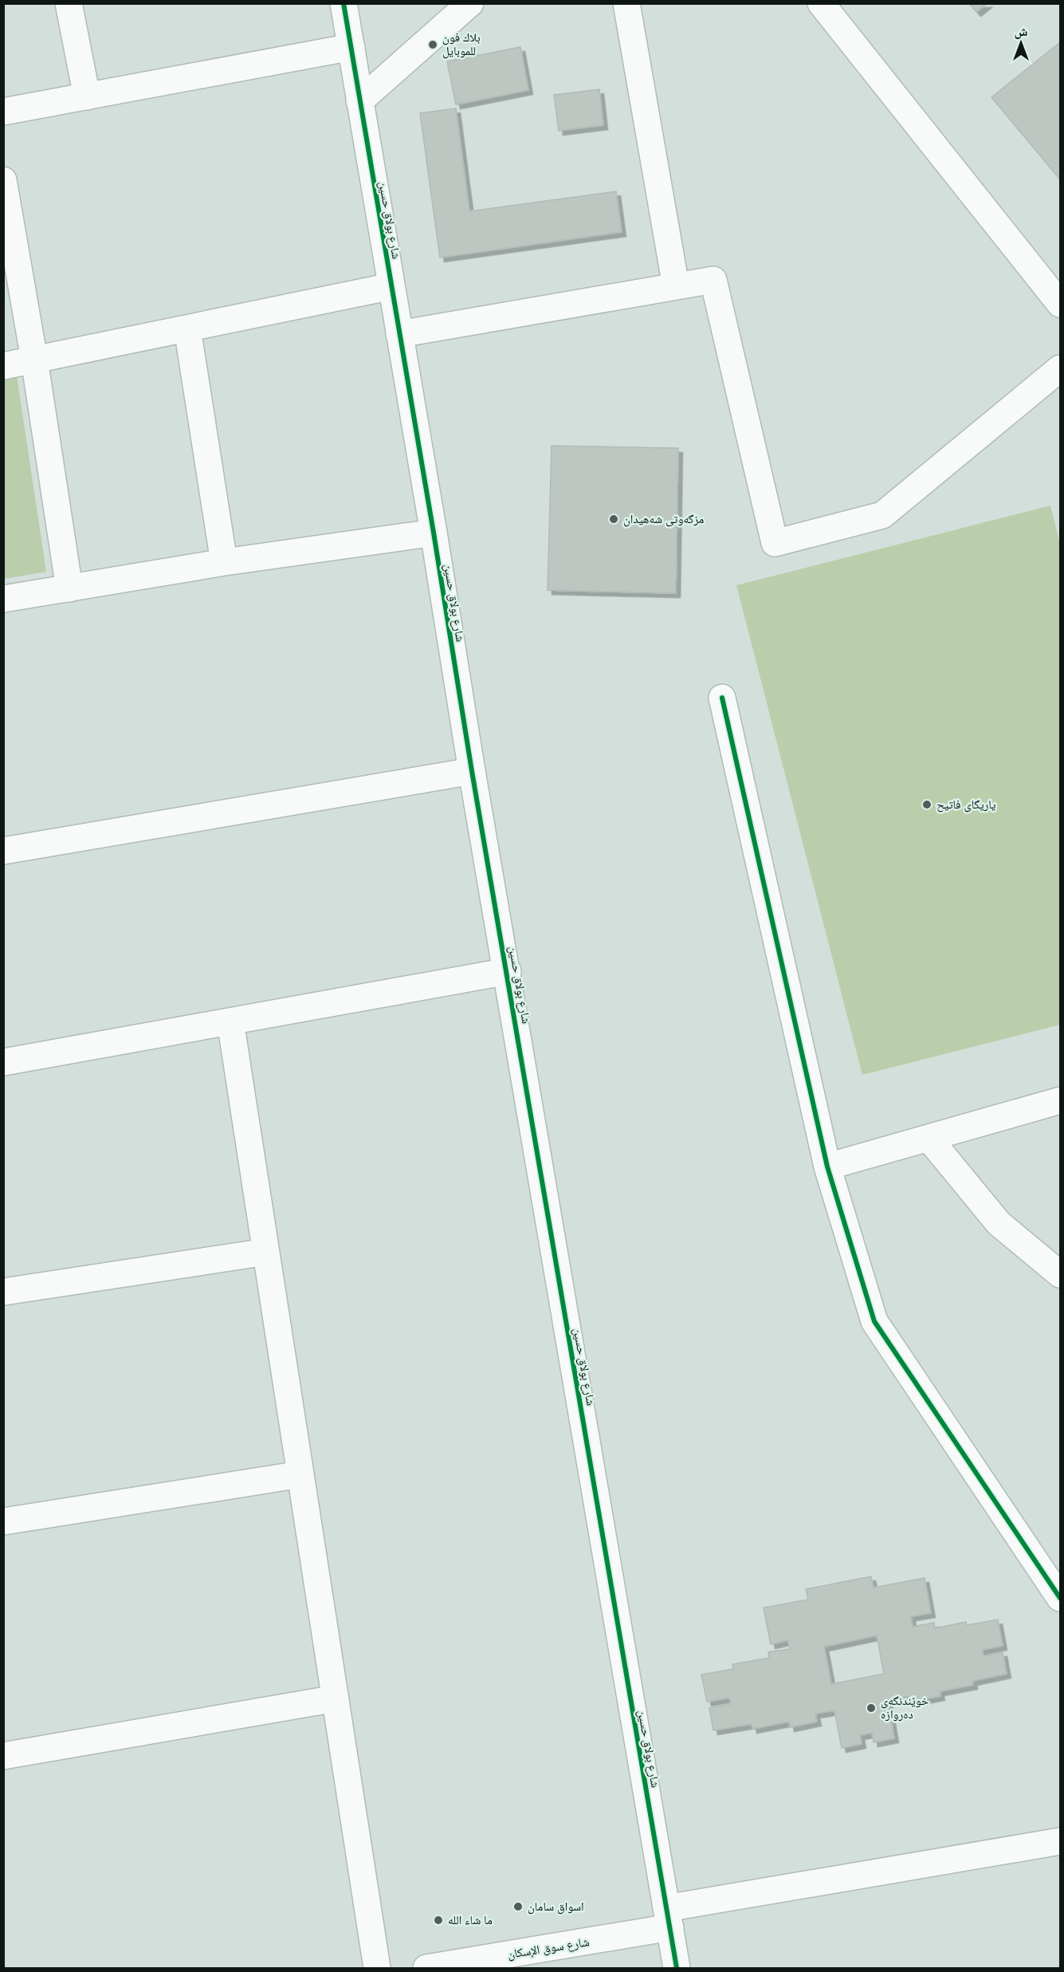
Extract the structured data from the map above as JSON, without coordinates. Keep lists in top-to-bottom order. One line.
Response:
{"streets":{"street":["شارع بولاق حسين","شارع سوق الإسكان"]},"crossings":[["شارع بولاق حسين","شارع سوق الإسكان"]],"places":["بلاك فون للموبايل","مزگەوتی شەهیدان","یاریگای فاتیح","خوێندنگەی دەروازە","اسواق سامان","ما شاء الله"],"north":"top"}
